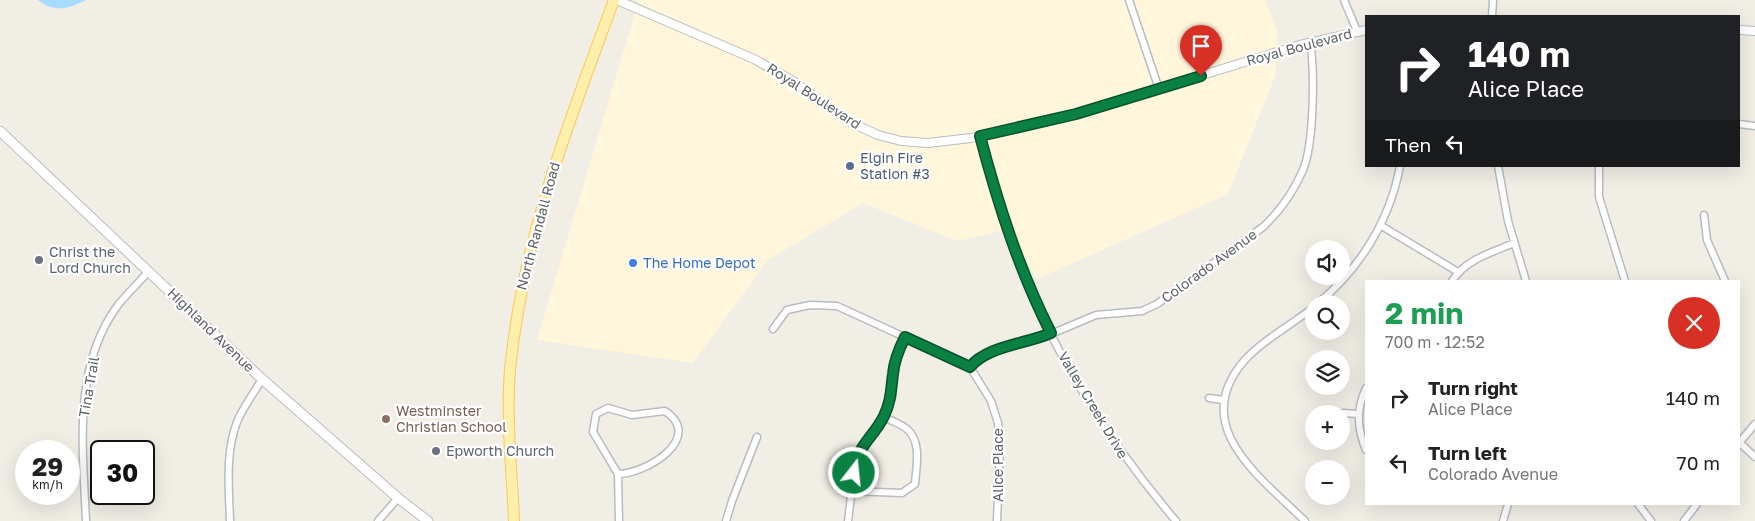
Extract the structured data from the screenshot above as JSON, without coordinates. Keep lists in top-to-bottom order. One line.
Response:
{"streets":{"main road":["North Randall Road","Highland Avenue"],"street":["Royal Boulevard","Colorado Avenue","Tina Trail","Valley Creek Drive","Alice Place"]},"crossings":[["Royal Boulevard","North Randall Road"],["Royal Boulevard","Colorado Avenue"],["Royal Boulevard","Valley Creek Drive"],["Colorado Avenue","Valley Creek Drive"],["Colorado Avenue","Alice Place"],["Highland Avenue","Tina Trail"]],"places":["Elgin Fire Station #3","Christ the Lord Church","The Home Depot","Westminster Christian School","Epworth Church"],"page":{"turn":["140 m","Alice Place"],"then":"Then","map_buttons":["+","−"],"heading":["2 min","700 m · 12:52"],"list":[{"name":"Turn right","note":"Alice Place","value":"140 m"},{"name":"Turn left","note":"Colorado Avenue","value":"70 m"}],"speed":"29 km/h","limit":"30"}}
